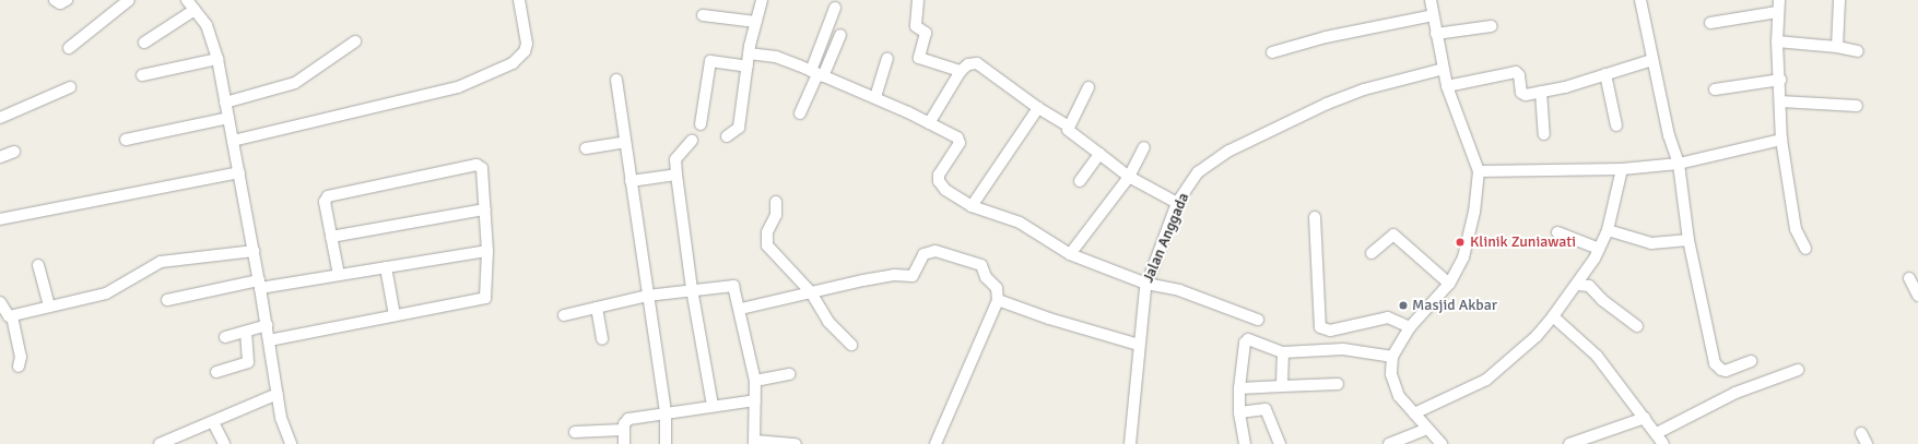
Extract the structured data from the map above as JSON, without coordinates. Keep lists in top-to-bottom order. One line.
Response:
{"streets":{"street":["Jalan Anggada"]},"places":["Klinik Zuniawati","Masjid Akbar"]}
